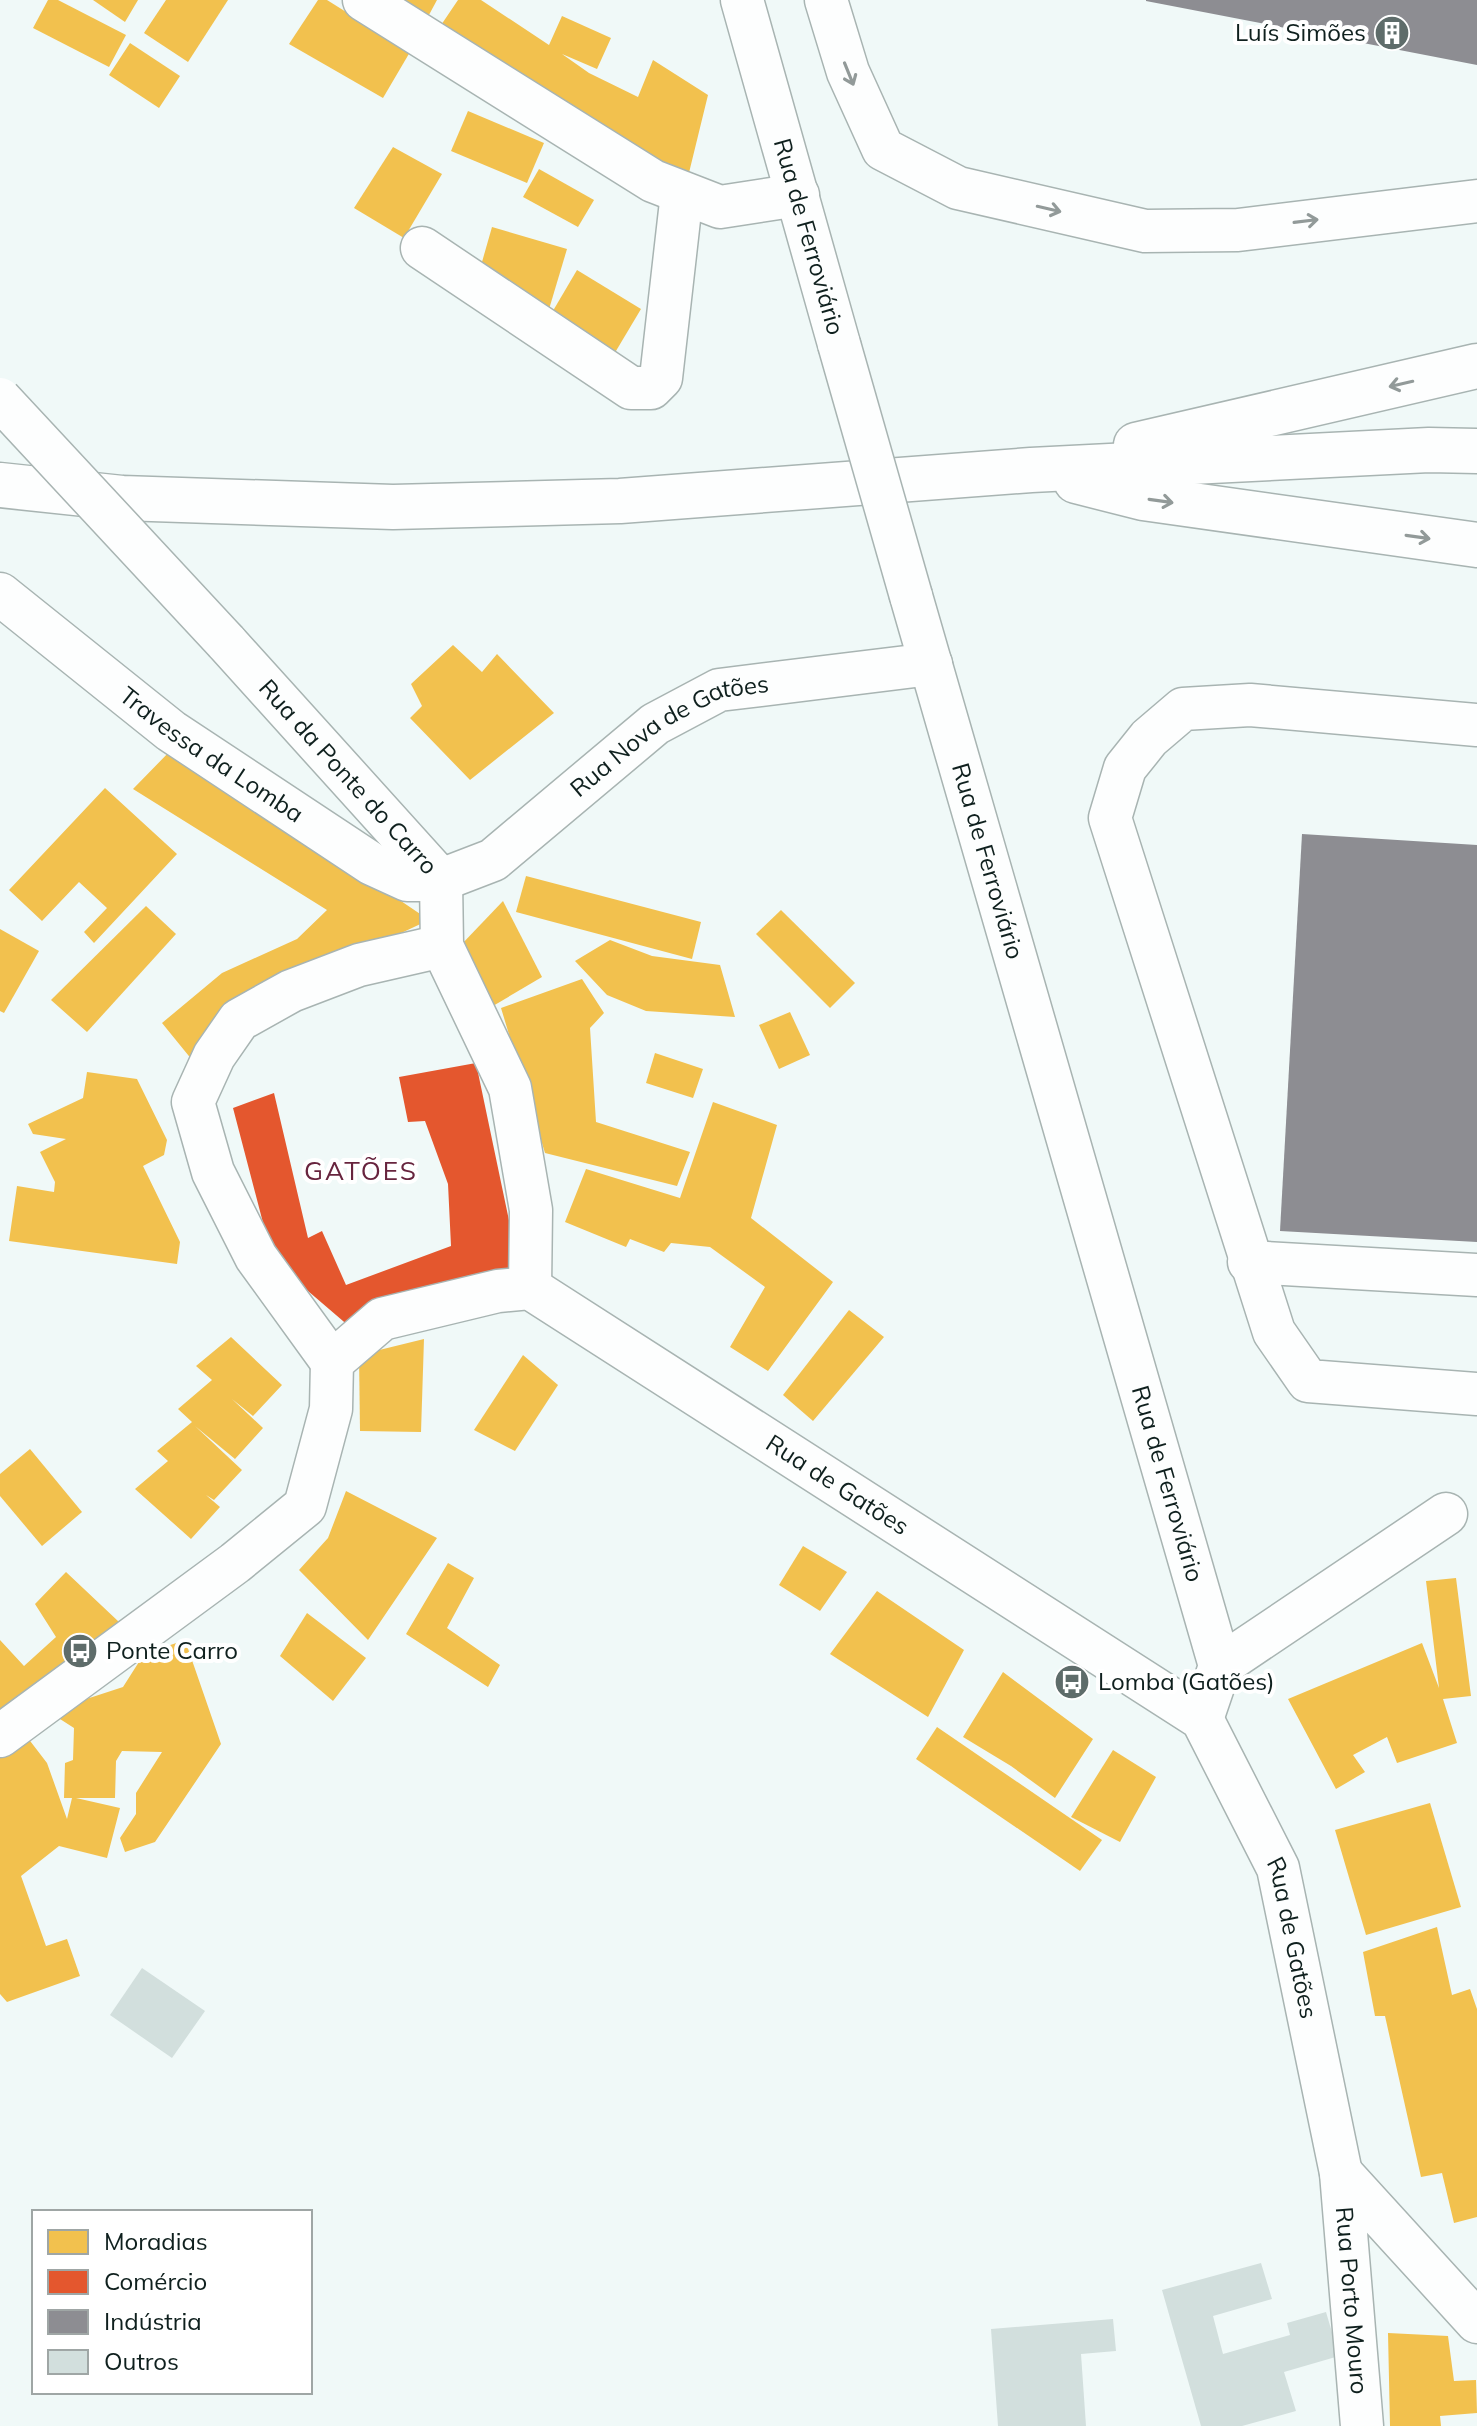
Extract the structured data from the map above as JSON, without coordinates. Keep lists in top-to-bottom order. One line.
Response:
{"streets":{"street":["Rua de Ferroviário","Rua Nova de Gatões","Travessa da Lomba","Rua da Ponte do Carro","Rua de Gatões","Rua Porto Mouro"]},"crossings":[["Rua de Ferroviário","Rua Nova de Gatões"],["Rua Nova de Gatões","Travessa da Lomba"],["Rua Nova de Gatões","Rua da Ponte do Carro"],["Travessa da Lomba","Rua da Ponte do Carro"],["Rua da Ponte do Carro","Rua de Gatões"],["Rua de Gatões","Rua Porto Mouro"]],"districts":["GATÕES"],"places":{"building":["Luís Simões"],"bus stop":["Ponte Carro","Lomba (Gatões)"]},"legend":["Moradias","Comércio","Indústria","Outros"]}
